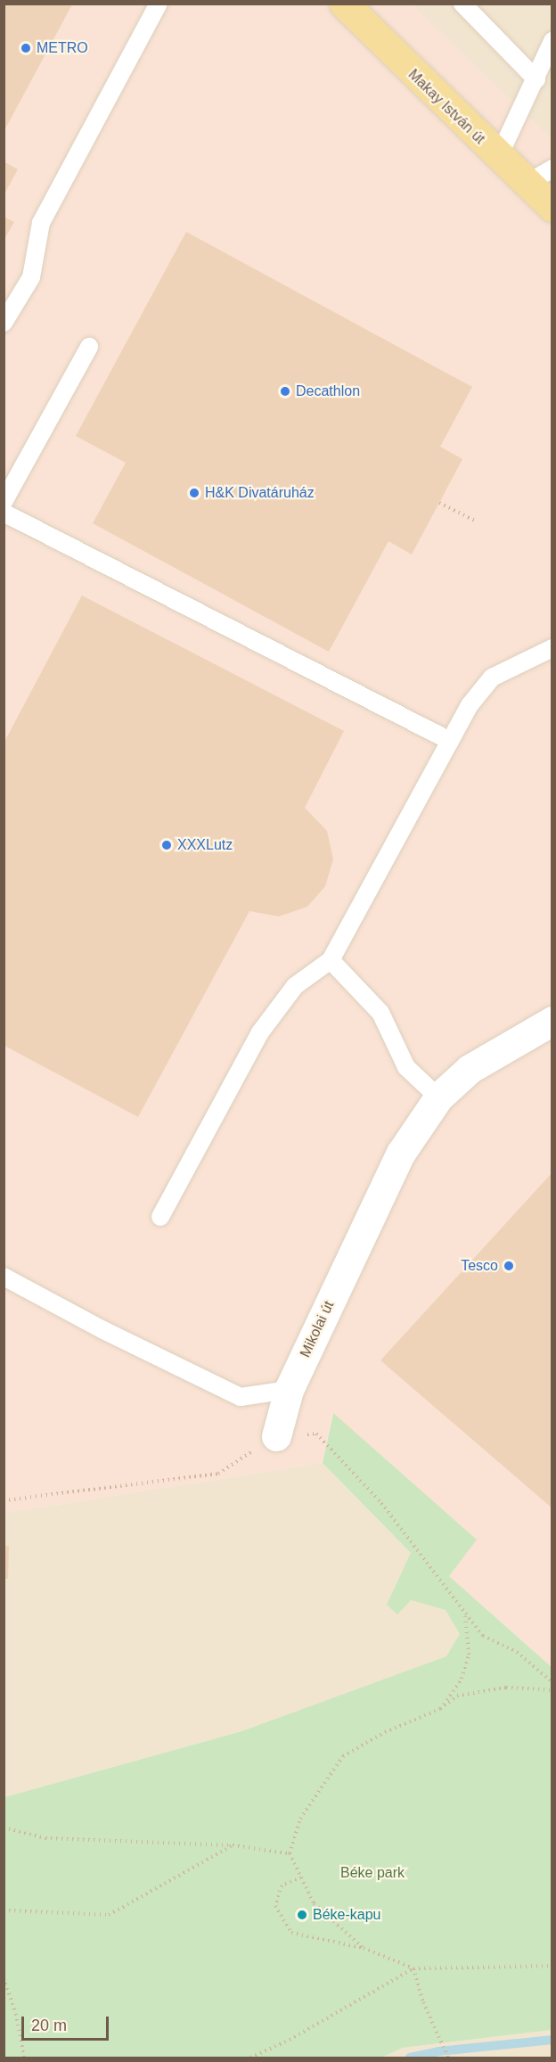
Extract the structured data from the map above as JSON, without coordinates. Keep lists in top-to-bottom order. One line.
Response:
{"streets":{"main road":["Makay István út"],"street":["Mikolai út"]},"parks":["Béke park"],"places":["METRO","Decathlon","H&K Divatáruház","XXXLutz","Tesco","Béke-kapu"],"scale_bar":"20 m"}
